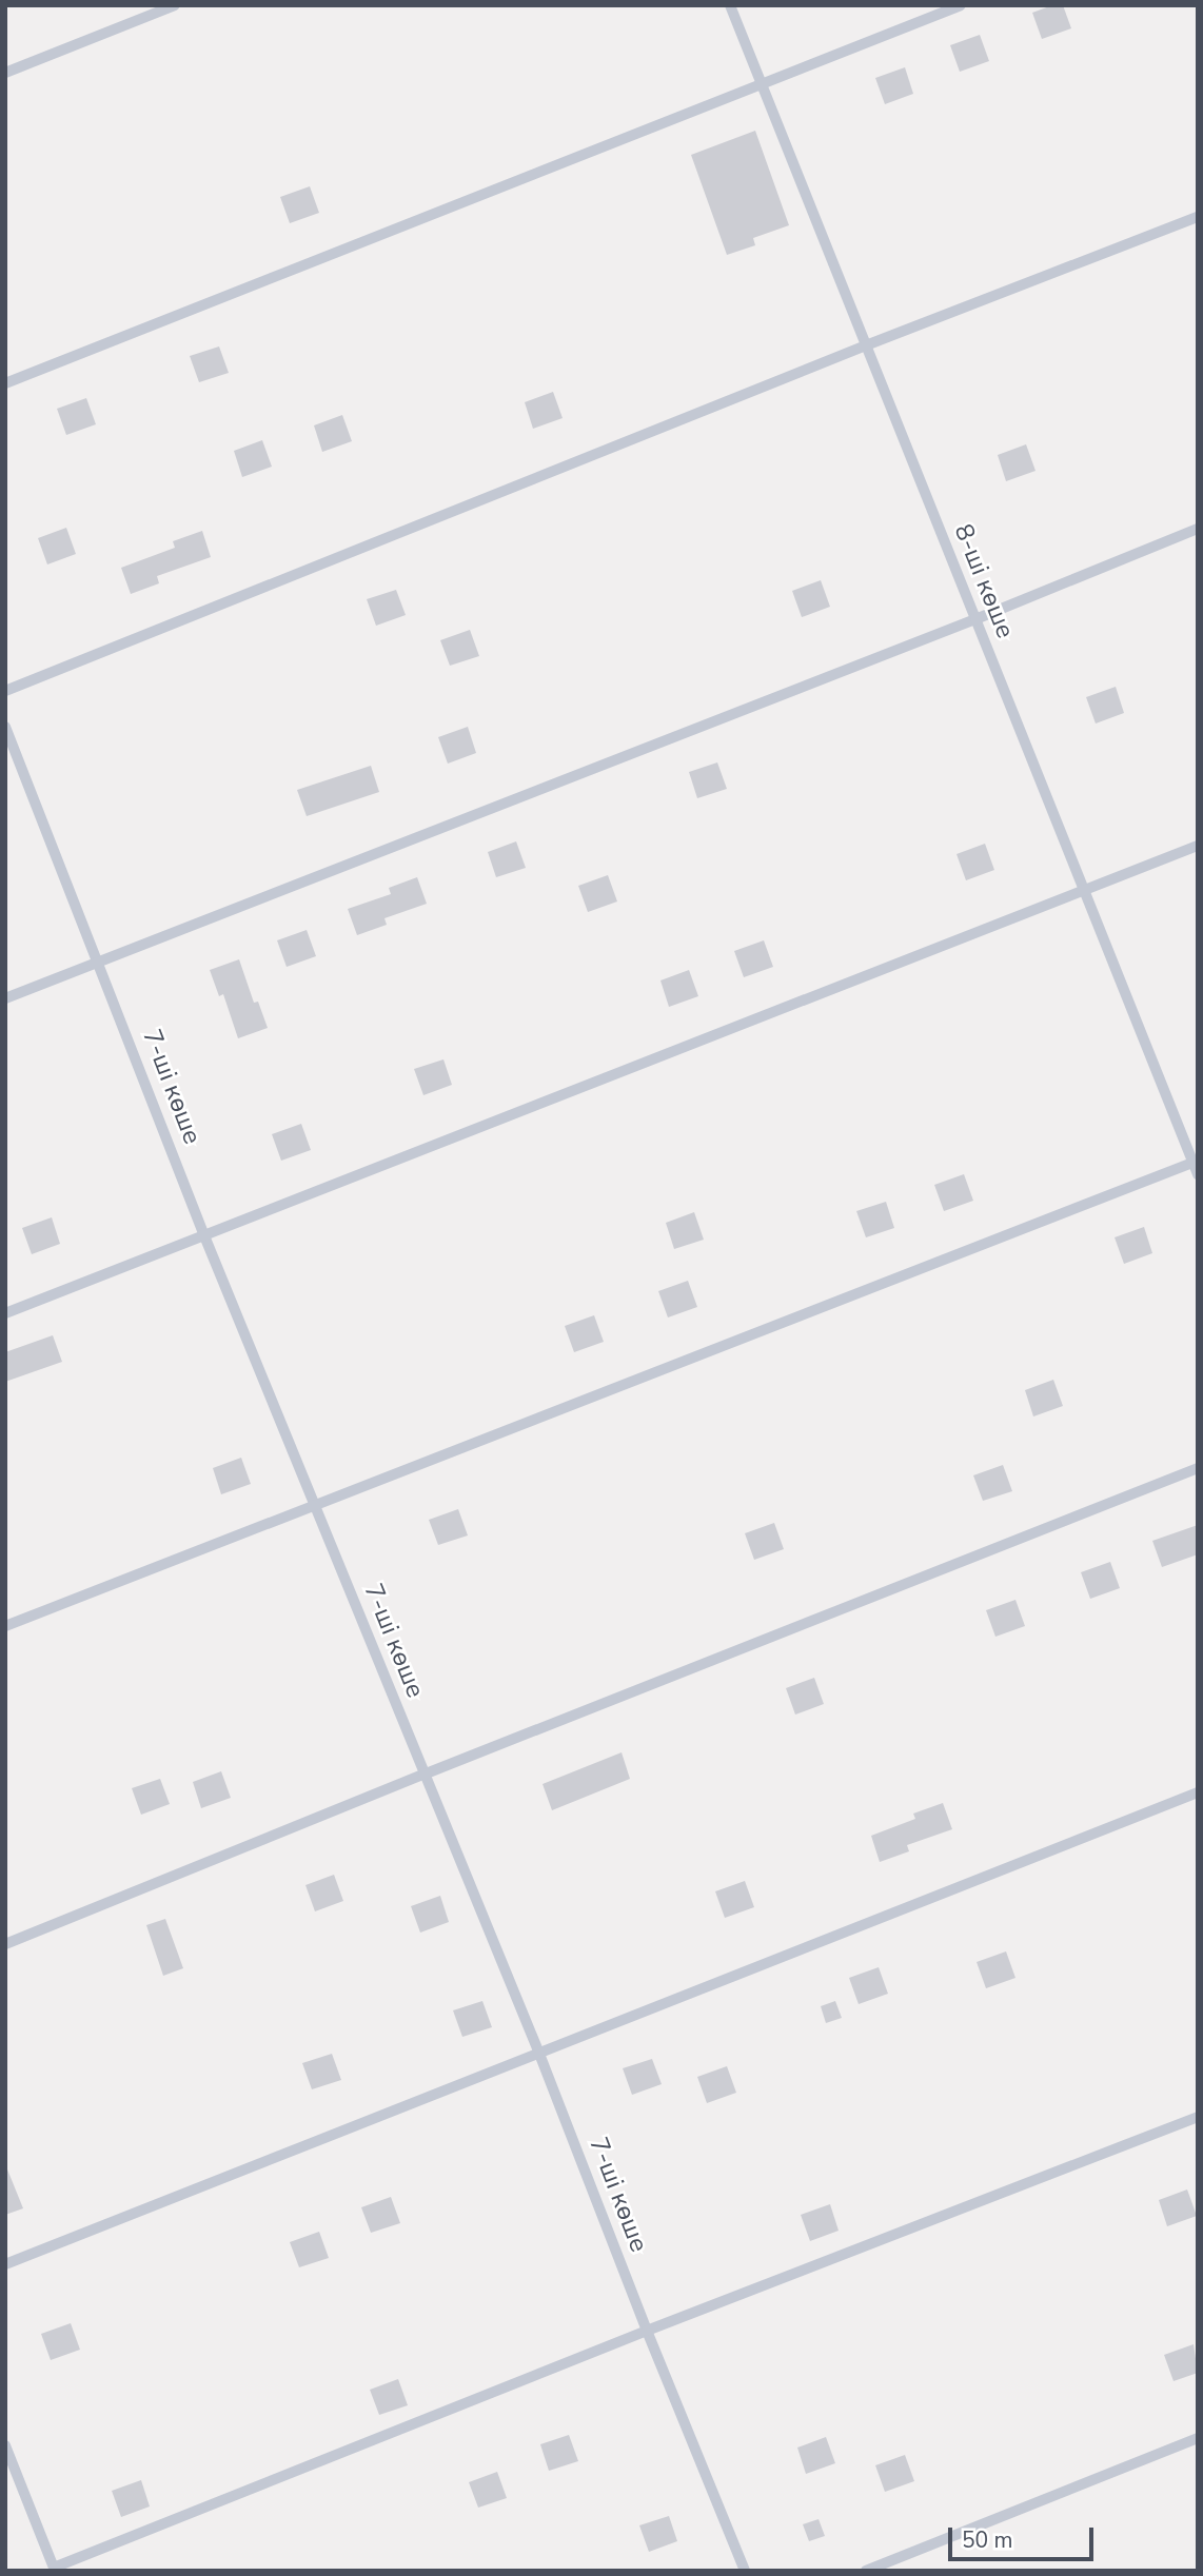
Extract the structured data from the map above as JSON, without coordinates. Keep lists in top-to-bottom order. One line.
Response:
{"streets":{"lane":["8-ші көше","7-ші көше"]},"scale_bar":"50 m"}
